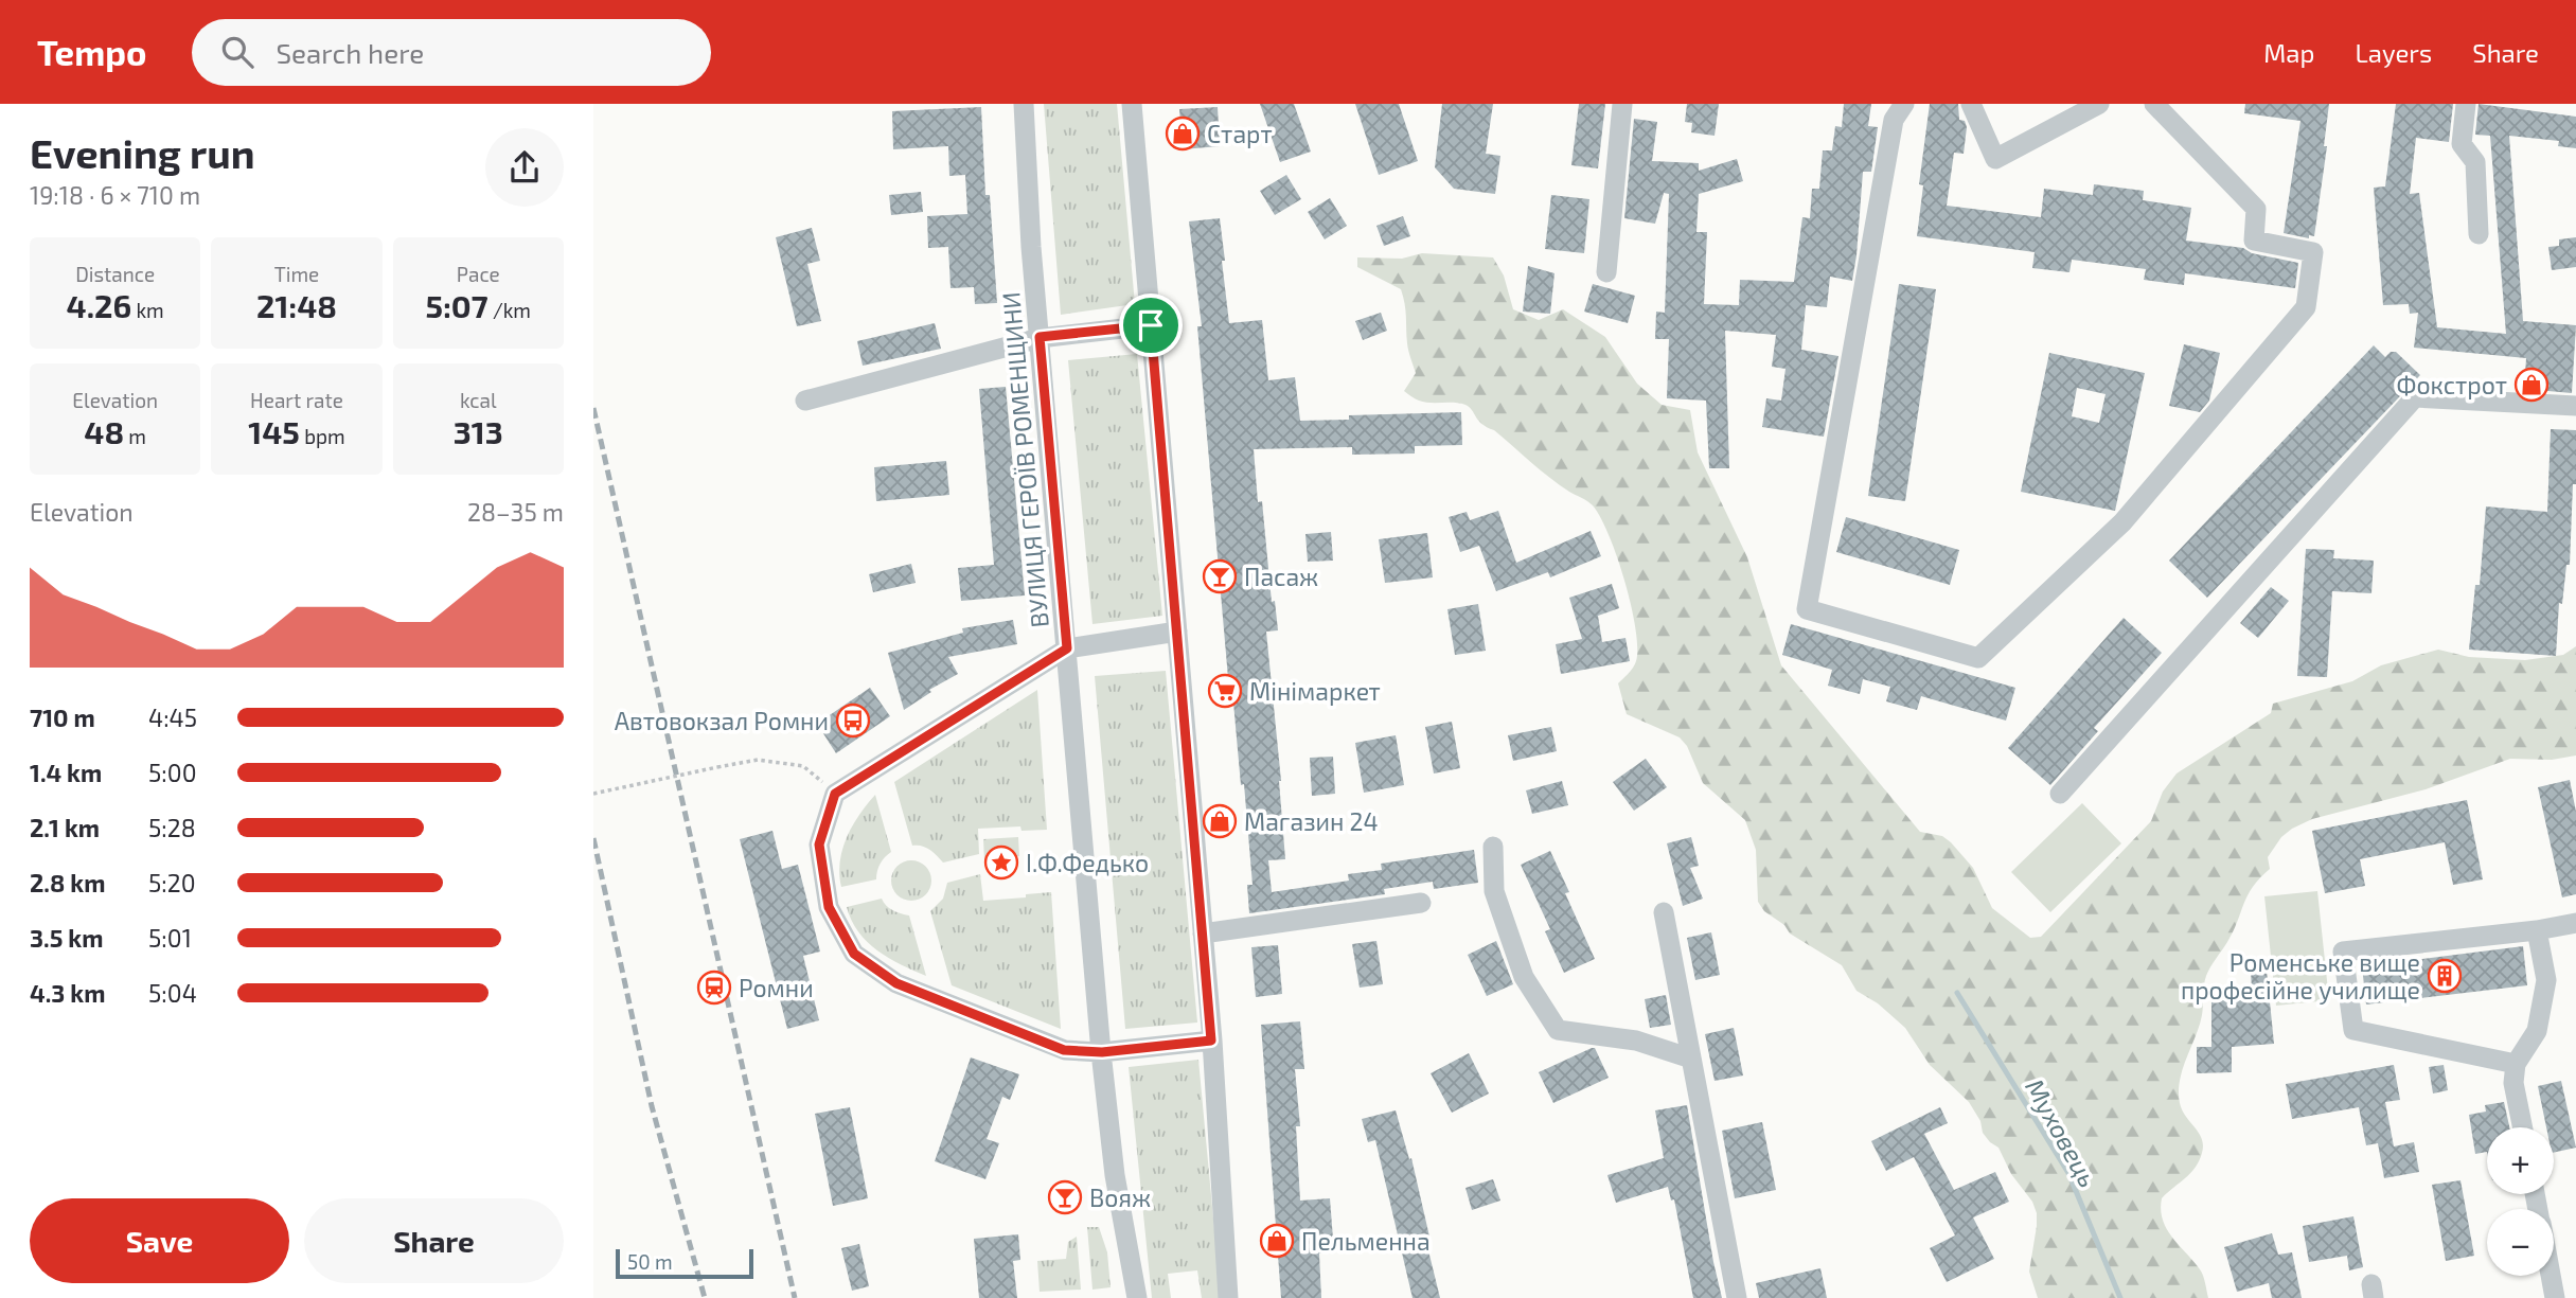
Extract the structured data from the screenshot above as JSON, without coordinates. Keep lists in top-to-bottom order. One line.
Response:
{"streets":{"street":["ВУЛИЦЯ ГЕРОЇВ РОМЕНЩИНИ"]},"water":["Муховець"],"places":{"shop":["Старт","Фокстрот","Магазин 24","Пельменна"],"bar":["Пасаж","Вояж"],"supermarket":["Мінімаркет"],"bus stop":["Автовокзал Ромни"],"place":["І.Ф.Федько"],"building":["Роменське вище професійне училище"],"station":["Ромни"]},"scale_bar":"50 m","page":{"header":"Tempo","search":"Search here","nav":["Map","Layers","Share"],"heading":["Evening run","19:18 · 6 × 710 m"],"stats":[["Distance","4.26 km"],["Time","21:48"],["Pace","5:07 /km"],["Elevation","48 m"],["Heart rate","145 bpm"],["kcal","313"]],"chart":["Elevation","28–35 m"],"list":[{"name":"710 m","note":"4:45"},{"name":"1.4 km","note":"5:00"},{"name":"2.1 km","note":"5:28"},{"name":"2.8 km","note":"5:20"},{"name":"3.5 km","note":"5:01"},{"name":"4.3 km","note":"5:04"}],"map_buttons":["+","−"],"buttons":["Save","Share"],"scale":"50 m"}}
